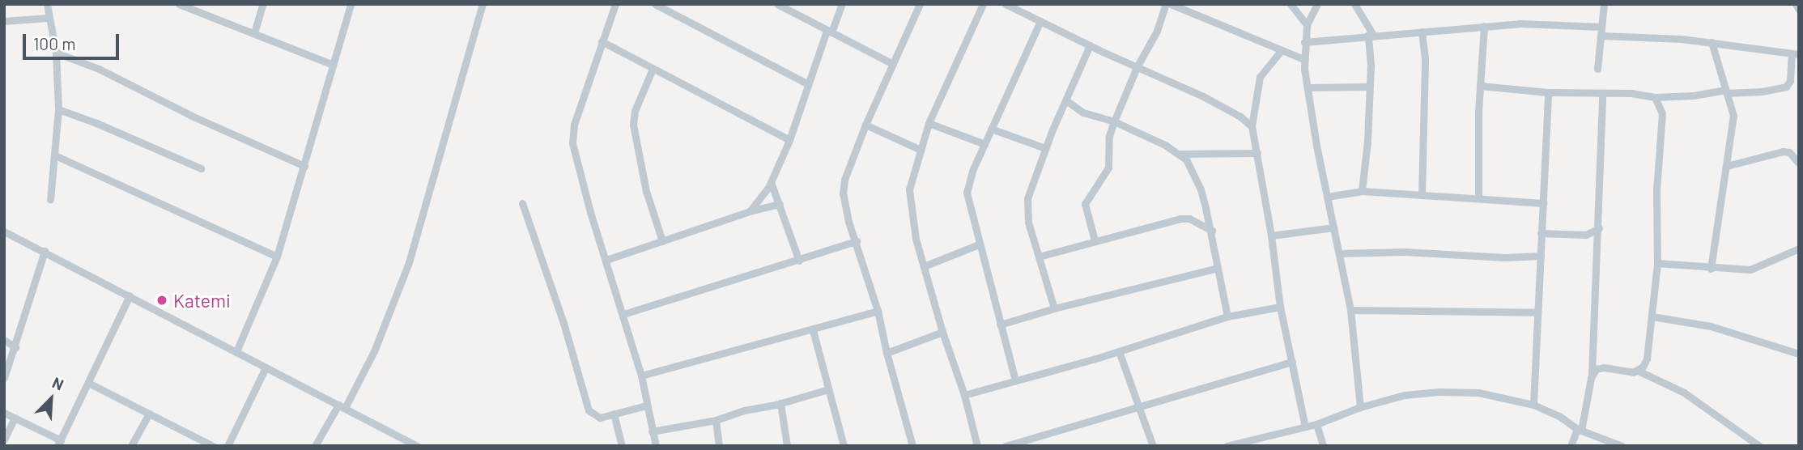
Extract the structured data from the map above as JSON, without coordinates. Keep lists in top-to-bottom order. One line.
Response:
{"places":["Katemi"],"scale_bar":"100 m","north":"top right"}
